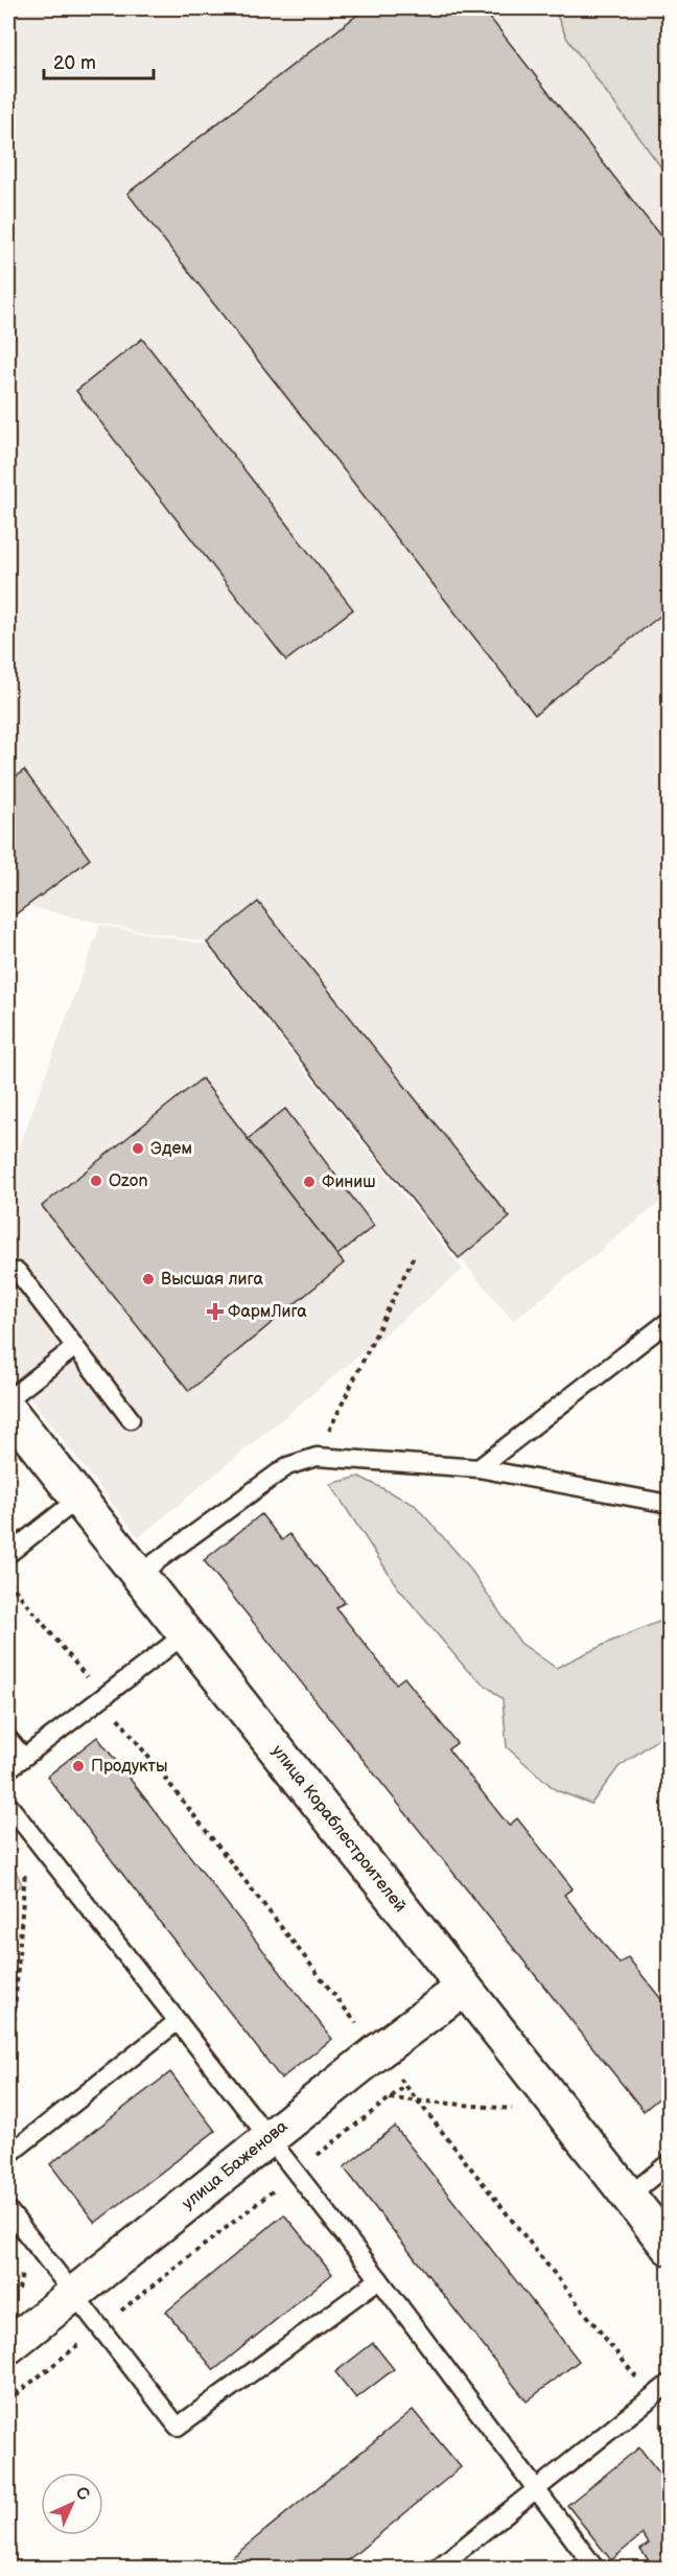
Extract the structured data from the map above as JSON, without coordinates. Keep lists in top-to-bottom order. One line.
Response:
{"streets":{"street":["улица Кораблестроителей","улица Баженова"]},"crossings":[["улица Кораблестроителей","улица Баженова"]],"places":{"other":["Эдем","Ozon","Финиш","Высшая лига","Продукты"],"health":["ФармЛига"]},"scale_bar":"20 m","north":"top right"}
